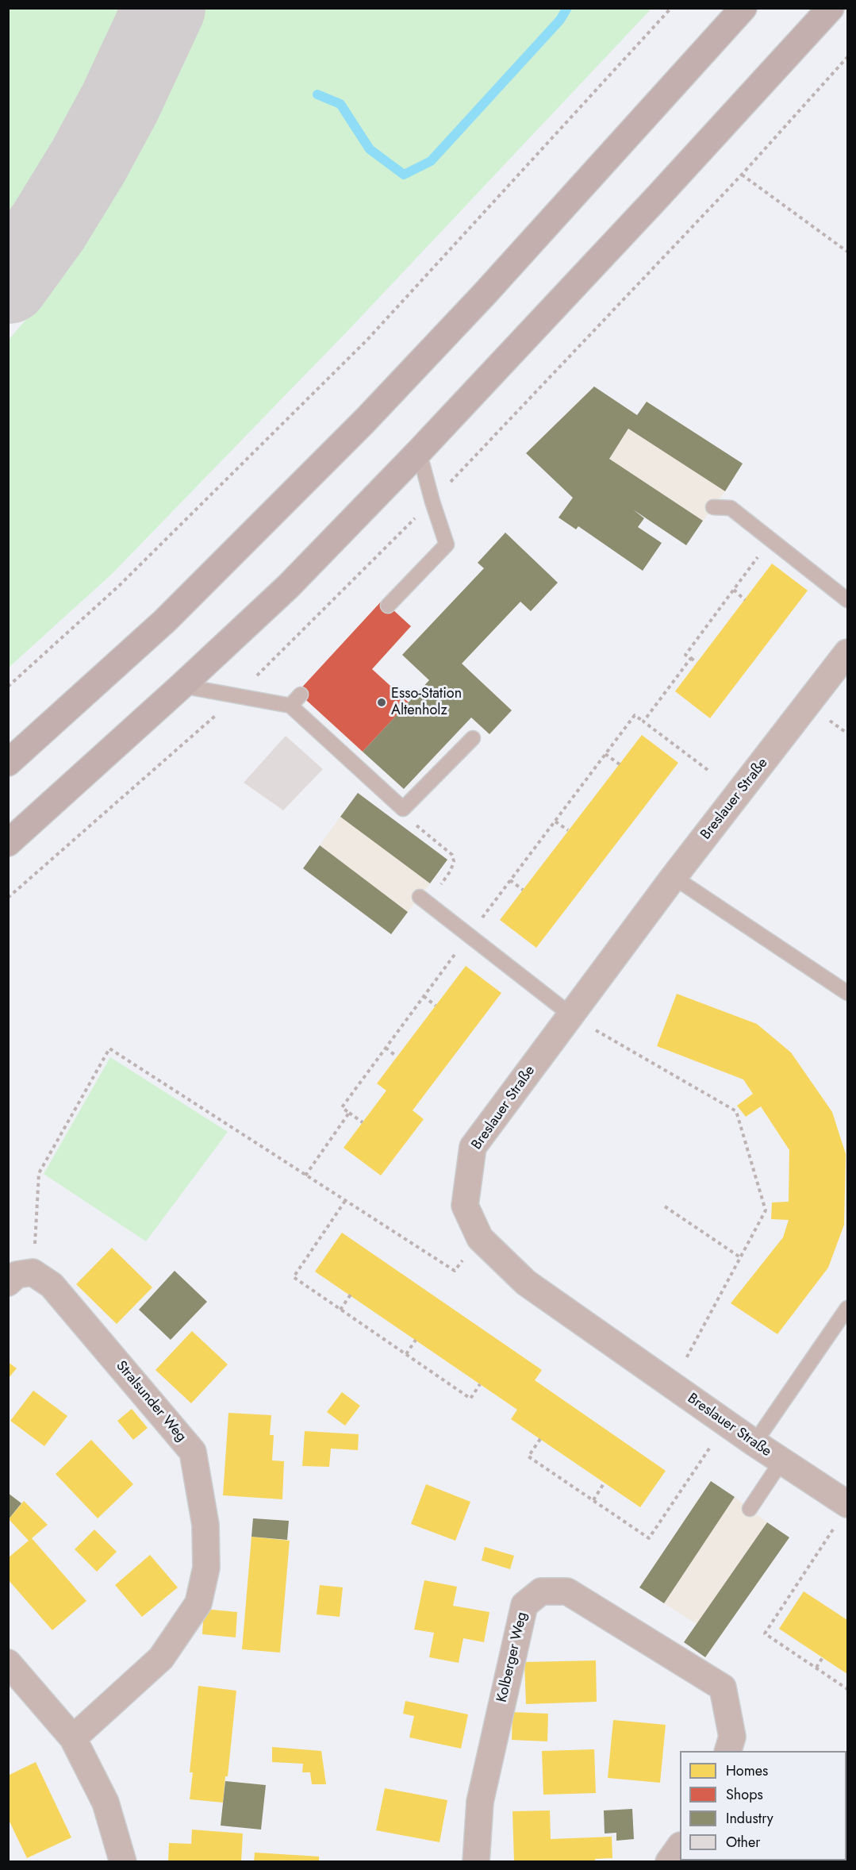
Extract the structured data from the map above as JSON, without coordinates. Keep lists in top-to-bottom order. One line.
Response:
{"streets":{"street":["Breslauer Straße","Stralsunder Weg","Kolberger Weg"]},"places":["Esso-Station Altenholz"],"legend":["Homes","Shops","Industry","Other"]}
